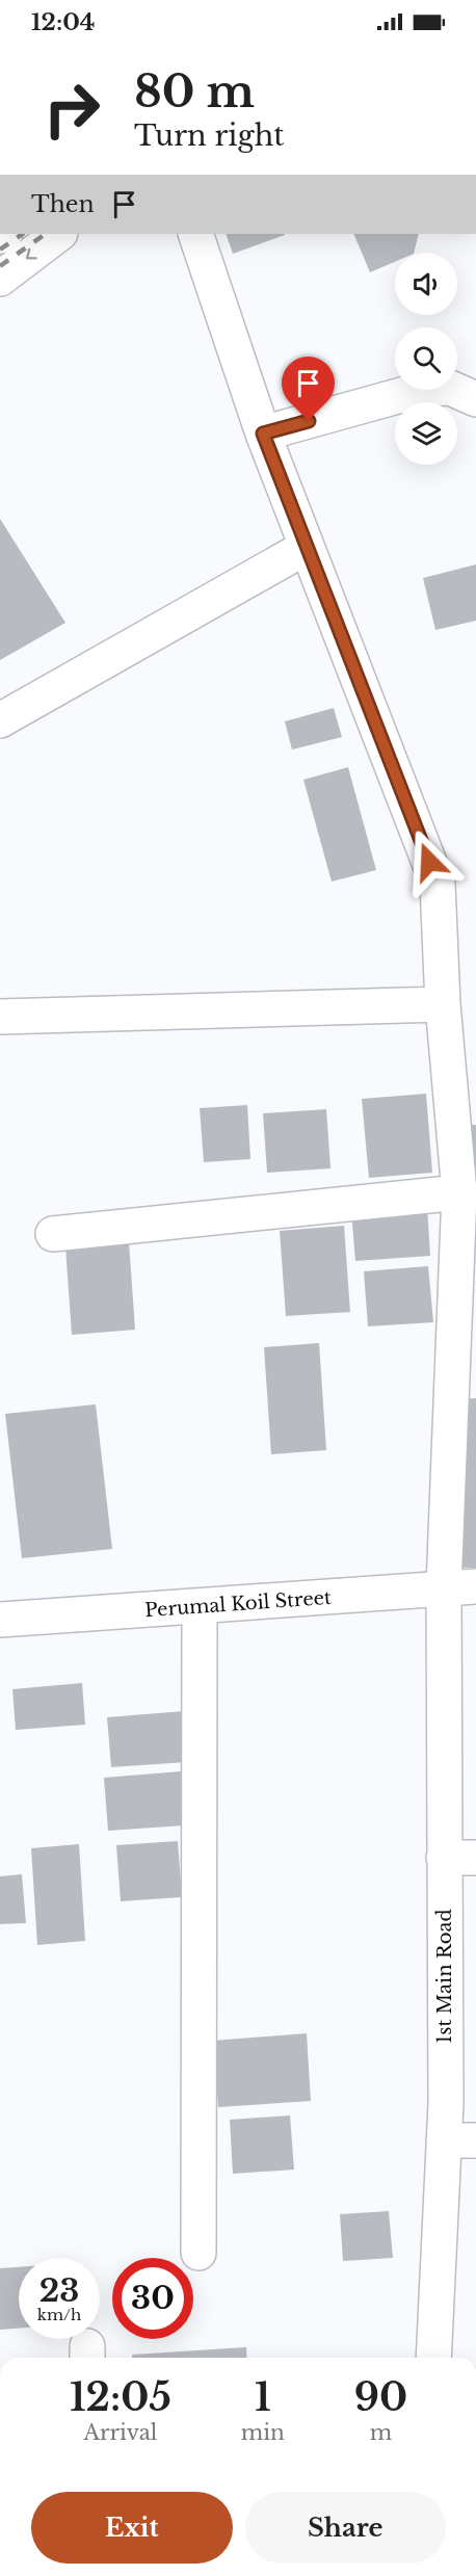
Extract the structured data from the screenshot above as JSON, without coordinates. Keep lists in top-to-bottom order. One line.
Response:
{"streets":{"street":["Perumal Koil Street","1st Main Road"]},"crossings":[["Perumal Koil Street","1st Main Road"]],"page":{"status":"12:04","turn":["80 m","Turn right"],"then":"Then","speed":"23 km/h","limit":"30","eta":["12:05","Arrival","1","min","90","m"],"buttons":["Exit","Share"]}}
